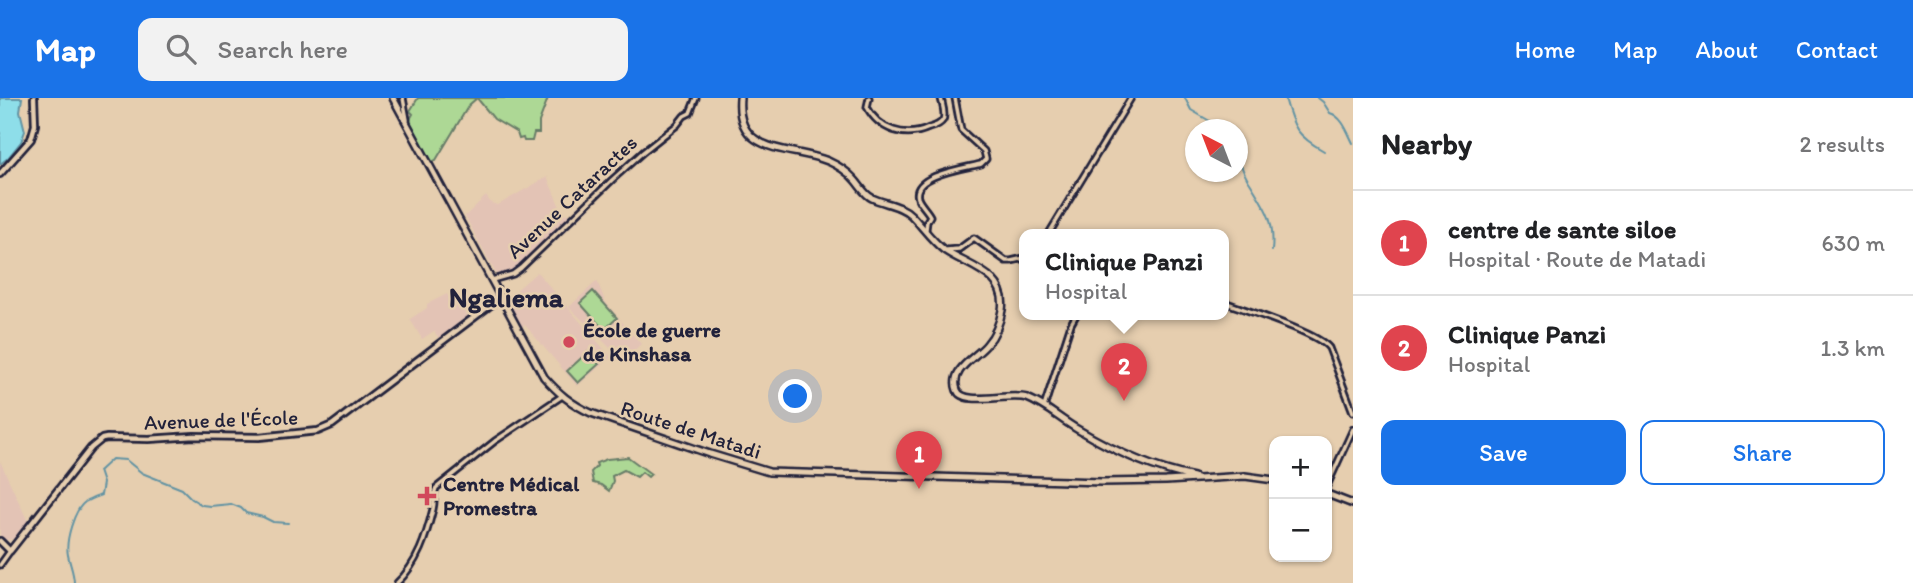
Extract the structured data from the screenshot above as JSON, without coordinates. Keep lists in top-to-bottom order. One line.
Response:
{"streets":{"main road":["Avenue de l'École","Route de Matadi"],"street":["Avenue Cataractes"]},"crossings":[["Avenue Cataractes","Route de Matadi"],["Avenue de l'École","Route de Matadi"]],"districts":["Ngaliema"],"places":{"other":["École de guerre de Kinshasa"],"health":["Centre Médical Promestra"]},"north":"top left","page":{"header":"Map","search":"Search here","nav":["Home","Map","About","Contact"],"heading":["Nearby","2 results"],"list":[{"mark":"1","name":"centre de sante siloe","note":"Hospital · Route de Matadi","value":"630 m"},{"mark":"2","name":"Clinique Panzi","note":"Hospital","value":"1.3 km"}],"popup":["Clinique Panzi","Hospital"],"pins":["2","1"],"buttons":["Save","Share"],"map_buttons":["+","−"]}}
